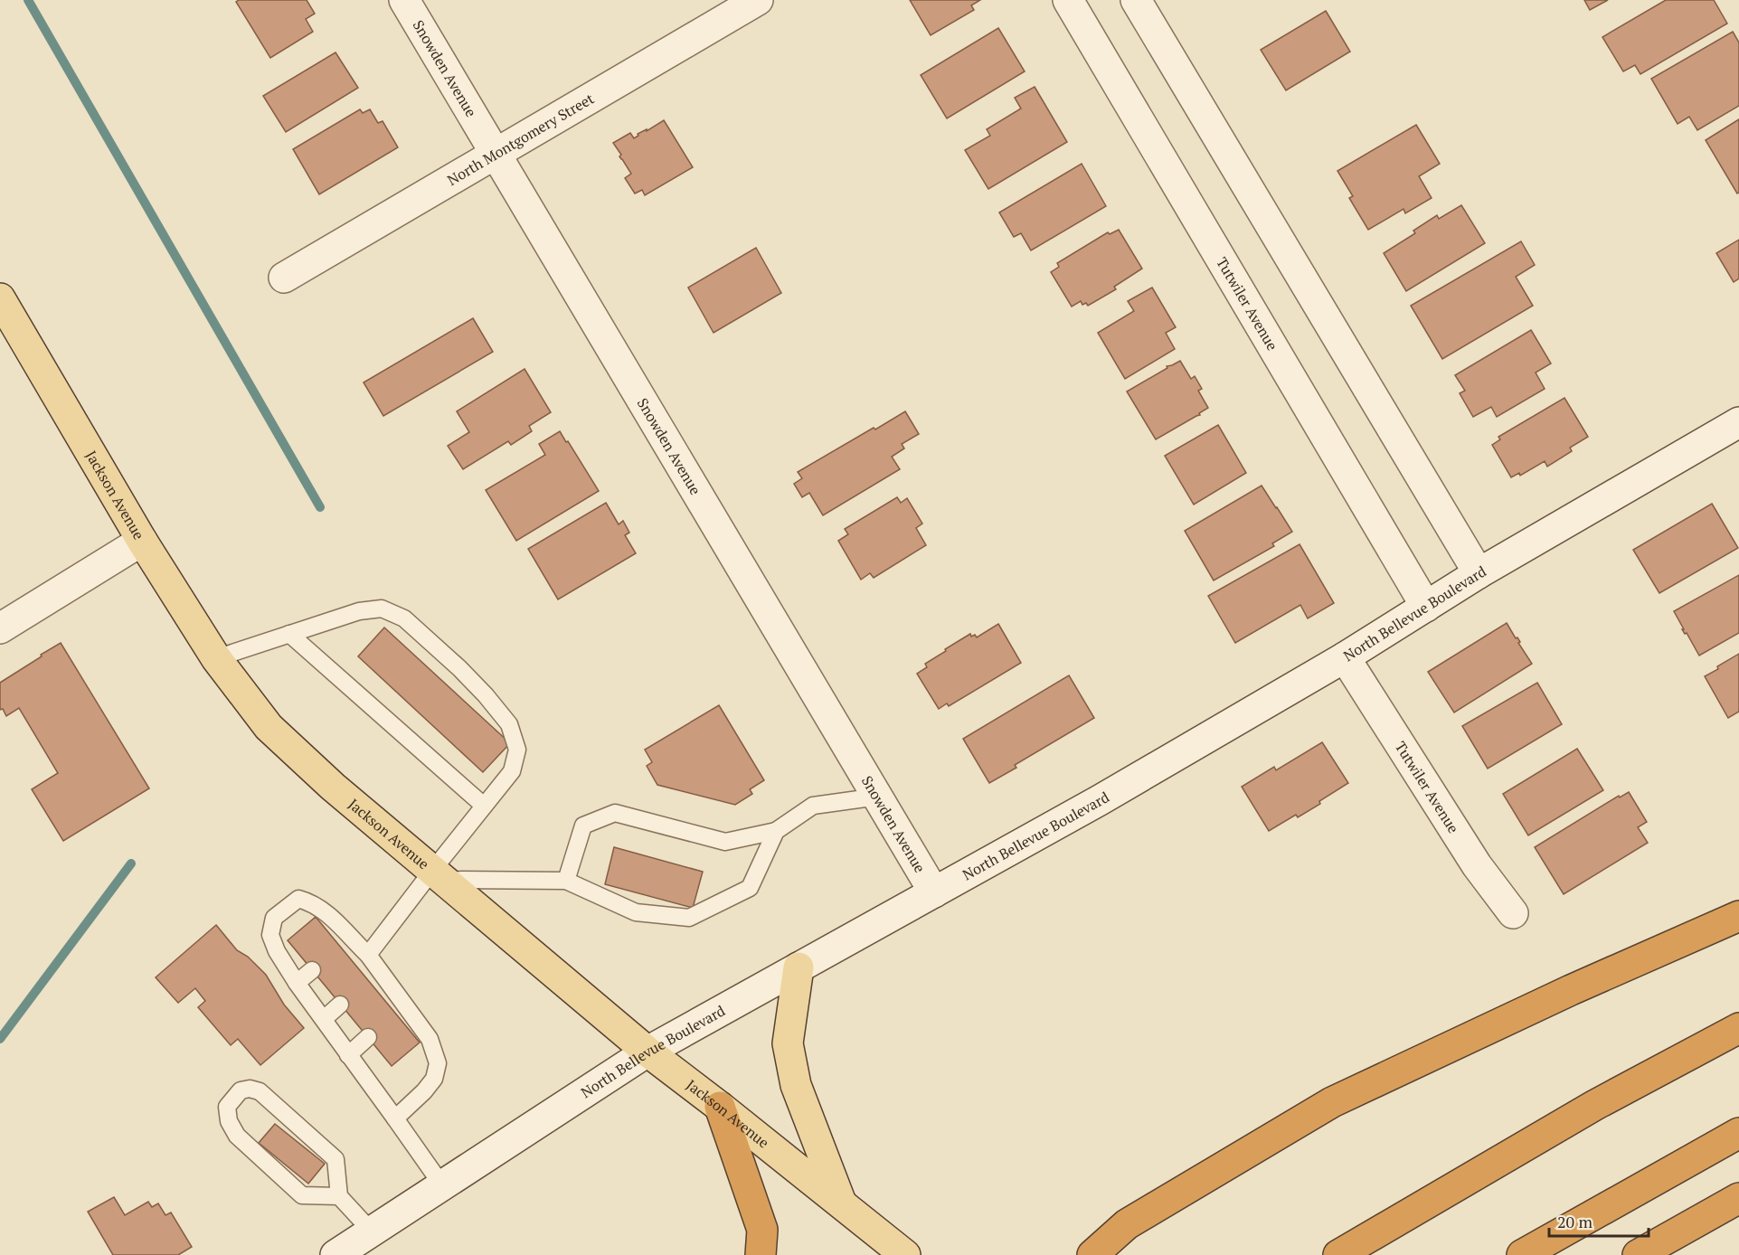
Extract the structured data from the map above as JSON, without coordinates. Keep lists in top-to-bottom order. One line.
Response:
{"streets":{"main road":["Jackson Avenue"],"street":["Snowden Avenue","North Montgomery Street","Tutwiler Avenue","North Bellevue Boulevard"]},"crossings":[["Snowden Avenue","North Montgomery Street"],["Snowden Avenue","North Bellevue Boulevard"],["Tutwiler Avenue","North Bellevue Boulevard"],["Jackson Avenue","North Bellevue Boulevard"]],"scale_bar":"20 m"}
